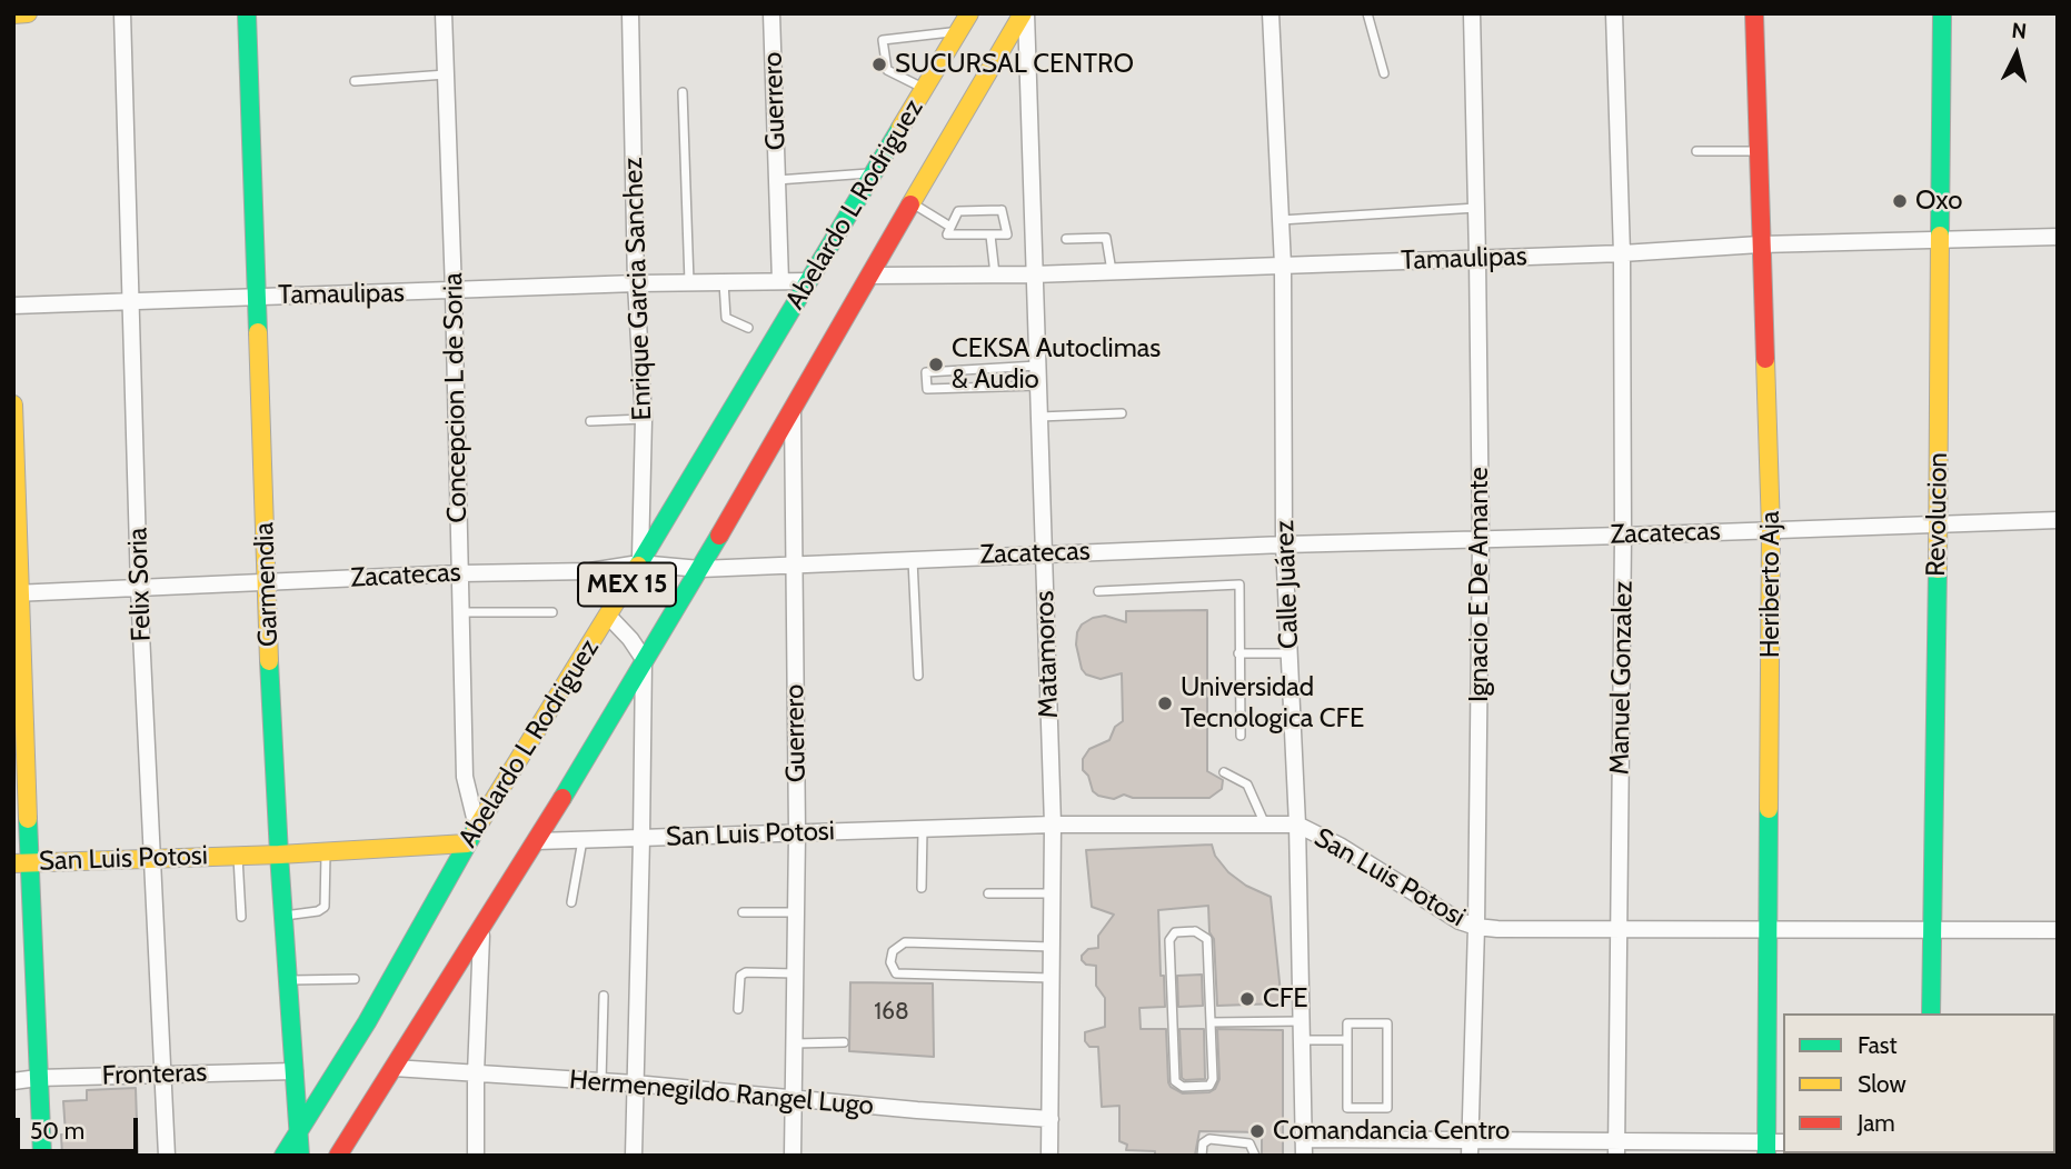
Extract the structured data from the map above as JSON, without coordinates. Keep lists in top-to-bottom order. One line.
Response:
{"streets":{"main road":["Abelardo L Rodriguez","Revolucion","Garmendia","MEX 15","Heriberto Aja","San Luis Potosi"],"street":["Guerrero","Tamaulipas","Enrique Garcia Sanchez","Concepcion L de Soria","Zacatecas","Felix Soria","Calle Juárez","Ignacio E De Amante","Matamoros","Manuel Gonzalez","Fronteras","Hermenegildo Rangel Lugo"]},"crossings":[["Guerrero","Abelardo L Rodriguez"],["Guerrero","Tamaulipas"],["Guerrero","Zacatecas"],["Guerrero","San Luis Potosi"],["Guerrero","Hermenegildo Rangel Lugo"],["Abelardo L Rodriguez","Tamaulipas"],["Abelardo L Rodriguez","Enrique Garcia Sanchez"],["Abelardo L Rodriguez","Concepcion L de Soria"],["Abelardo L Rodriguez","Zacatecas"],["Abelardo L Rodriguez","Garmendia"],["Abelardo L Rodriguez","Matamoros"],["Abelardo L Rodriguez","San Luis Potosi"],["Abelardo L Rodriguez","Hermenegildo Rangel Lugo"],["Tamaulipas","Enrique Garcia Sanchez"],["Tamaulipas","Concepcion L de Soria"],["Tamaulipas","Revolucion"],["Tamaulipas","Felix Soria"],["Tamaulipas","Garmendia"],["Tamaulipas","Calle Juárez"],["Tamaulipas","Ignacio E De Amante"],["Tamaulipas","Heriberto Aja"],["Tamaulipas","Matamoros"],["Tamaulipas","Manuel Gonzalez"],["Enrique Garcia Sanchez","Zacatecas"],["Concepcion L de Soria","Zacatecas"],["Revolucion","Zacatecas"],["Revolucion","San Luis Potosi"],["Zacatecas","Felix Soria"],["Zacatecas","Garmendia"],["Zacatecas","Calle Juárez"],["Zacatecas","Ignacio E De Amante"],["Zacatecas","Heriberto Aja"],["Zacatecas","Matamoros"],["Zacatecas","Manuel Gonzalez"],["Felix Soria","San Luis Potosi"],["Felix Soria","Fronteras"],["Garmendia","San Luis Potosi"],["Garmendia","Fronteras"],["Calle Juárez","San Luis Potosi"],["Ignacio E De Amante","San Luis Potosi"],["Heriberto Aja","San Luis Potosi"],["Matamoros","San Luis Potosi"],["Matamoros","Hermenegildo Rangel Lugo"],["Manuel Gonzalez","San Luis Potosi"]],"places":["SUCURSAL CENTRO","Oxo","CEKSA Autoclimas & Audio","Universidad Tecnologica CFE","CFE","Comandancia Centro"],"house_numbers":["168"],"legend":["Fast","Slow","Jam"],"scale_bar":"50 m","north":"top"}
